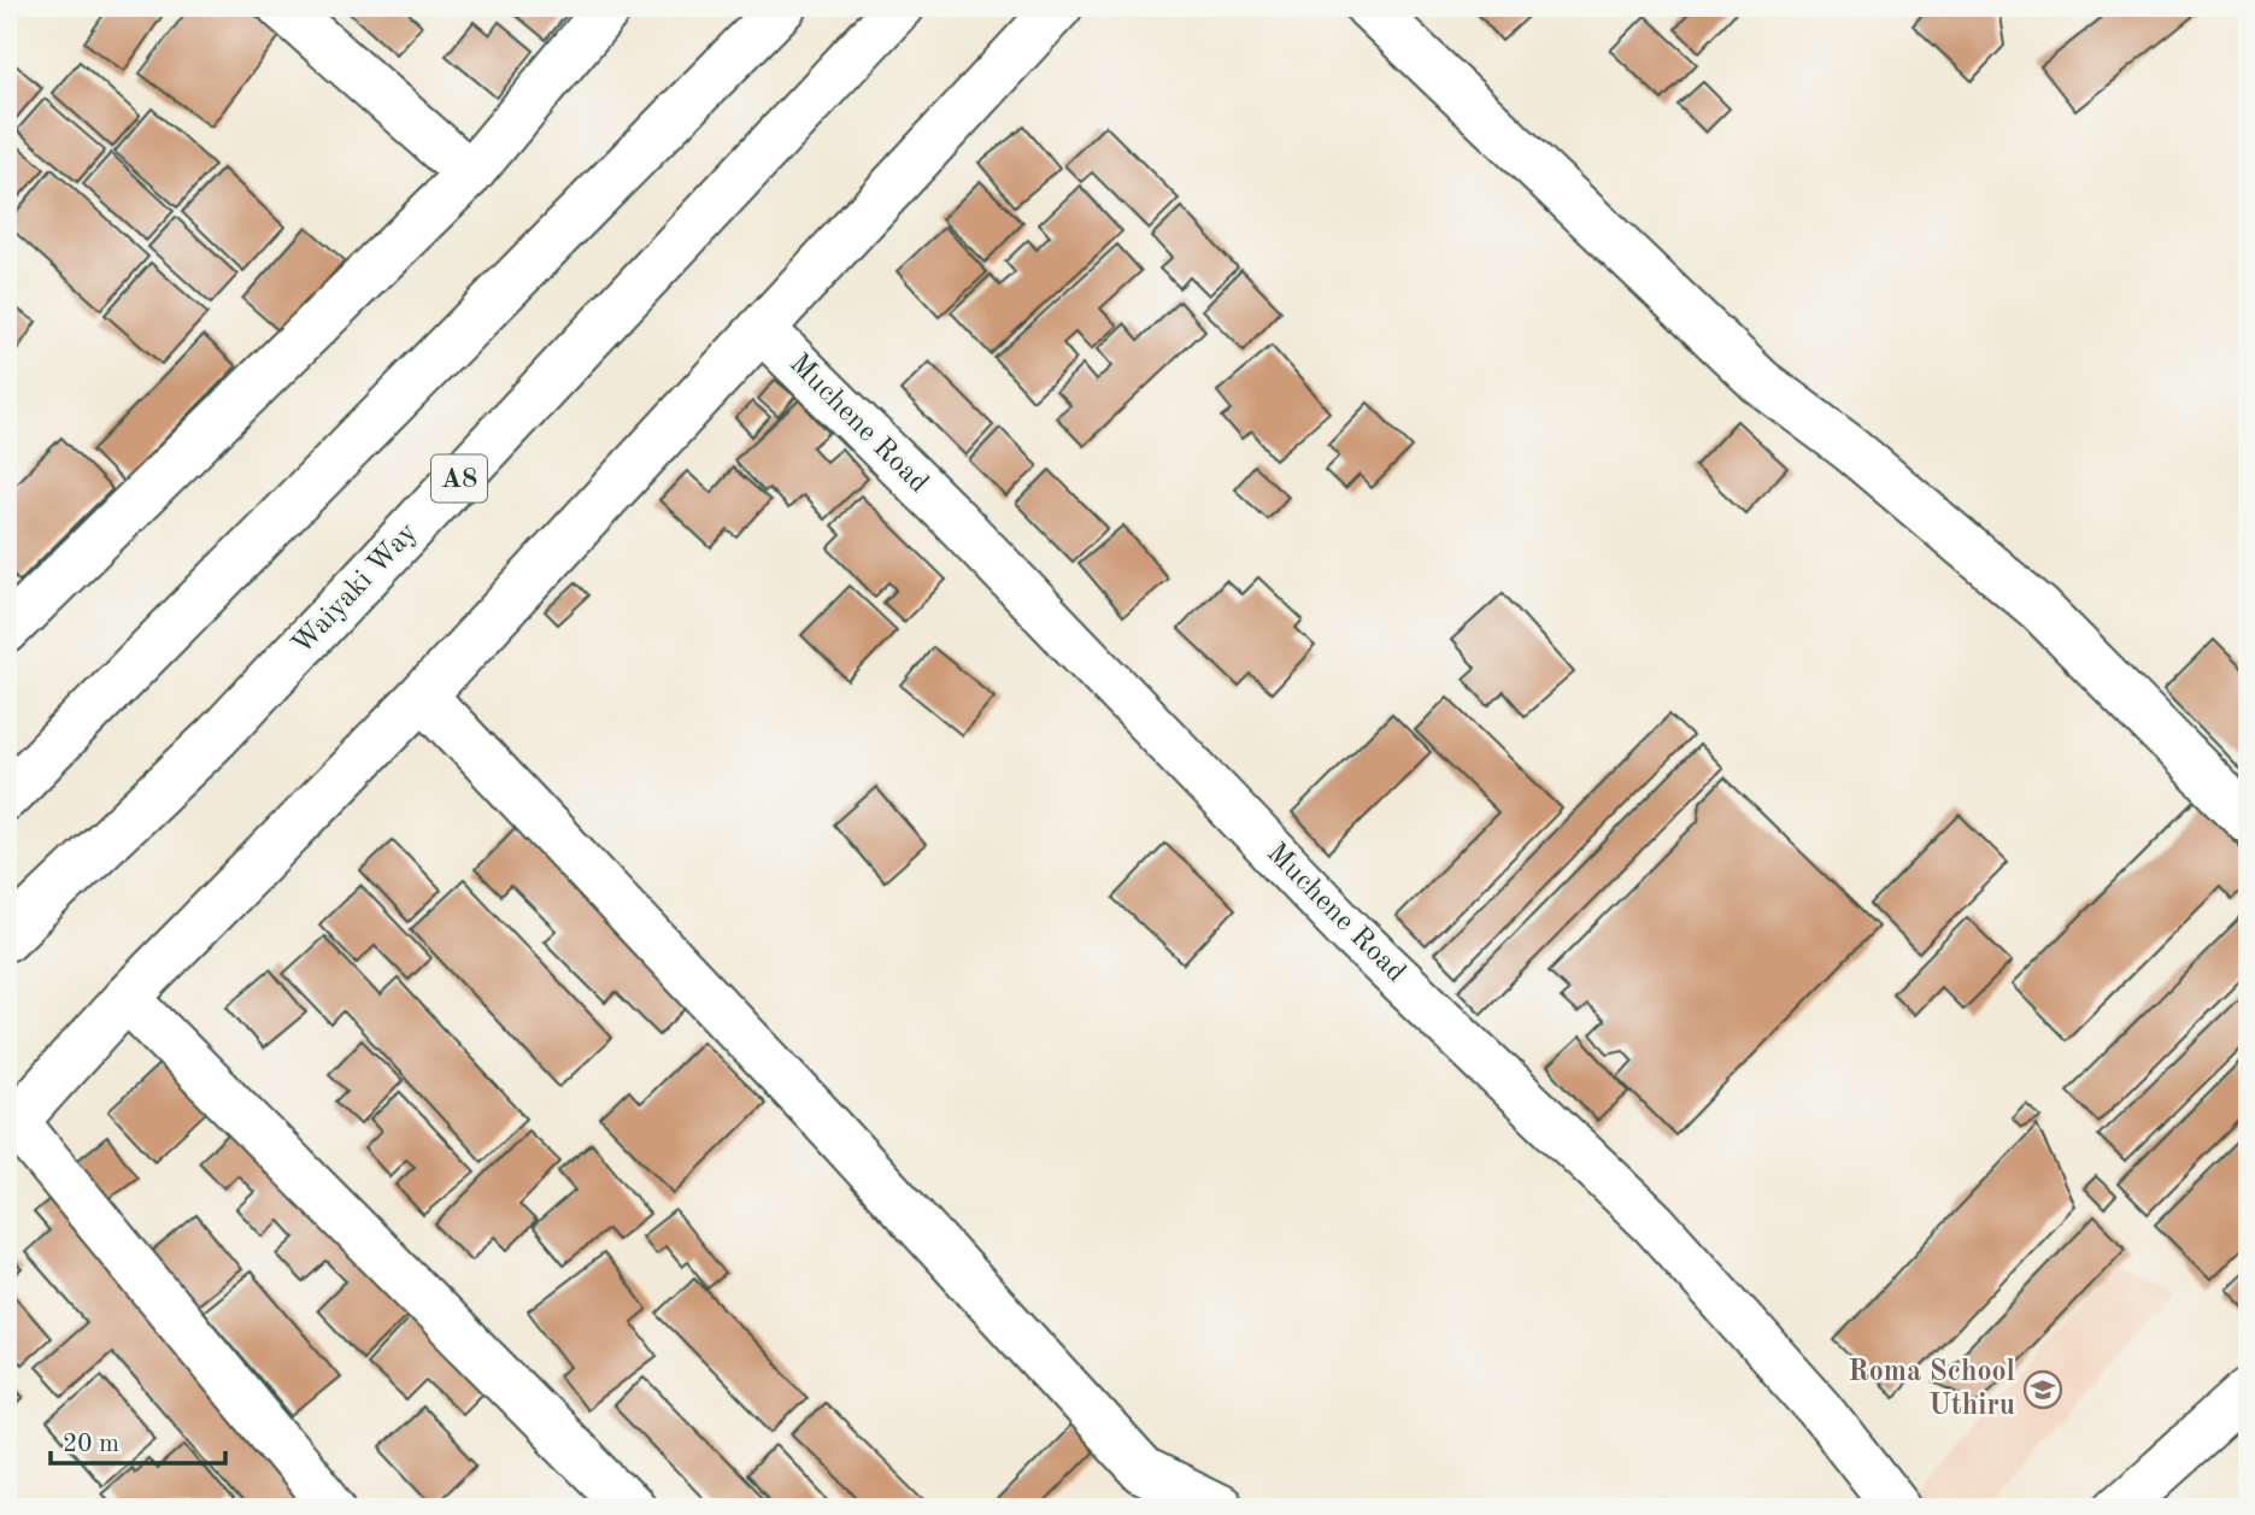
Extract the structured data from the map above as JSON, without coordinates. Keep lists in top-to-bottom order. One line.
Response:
{"streets":{"main road":["Muchene Road","A8","Waiyaki Way"]},"places":{"school or university":["Roma School Uthiru"]},"scale_bar":"20 m"}
